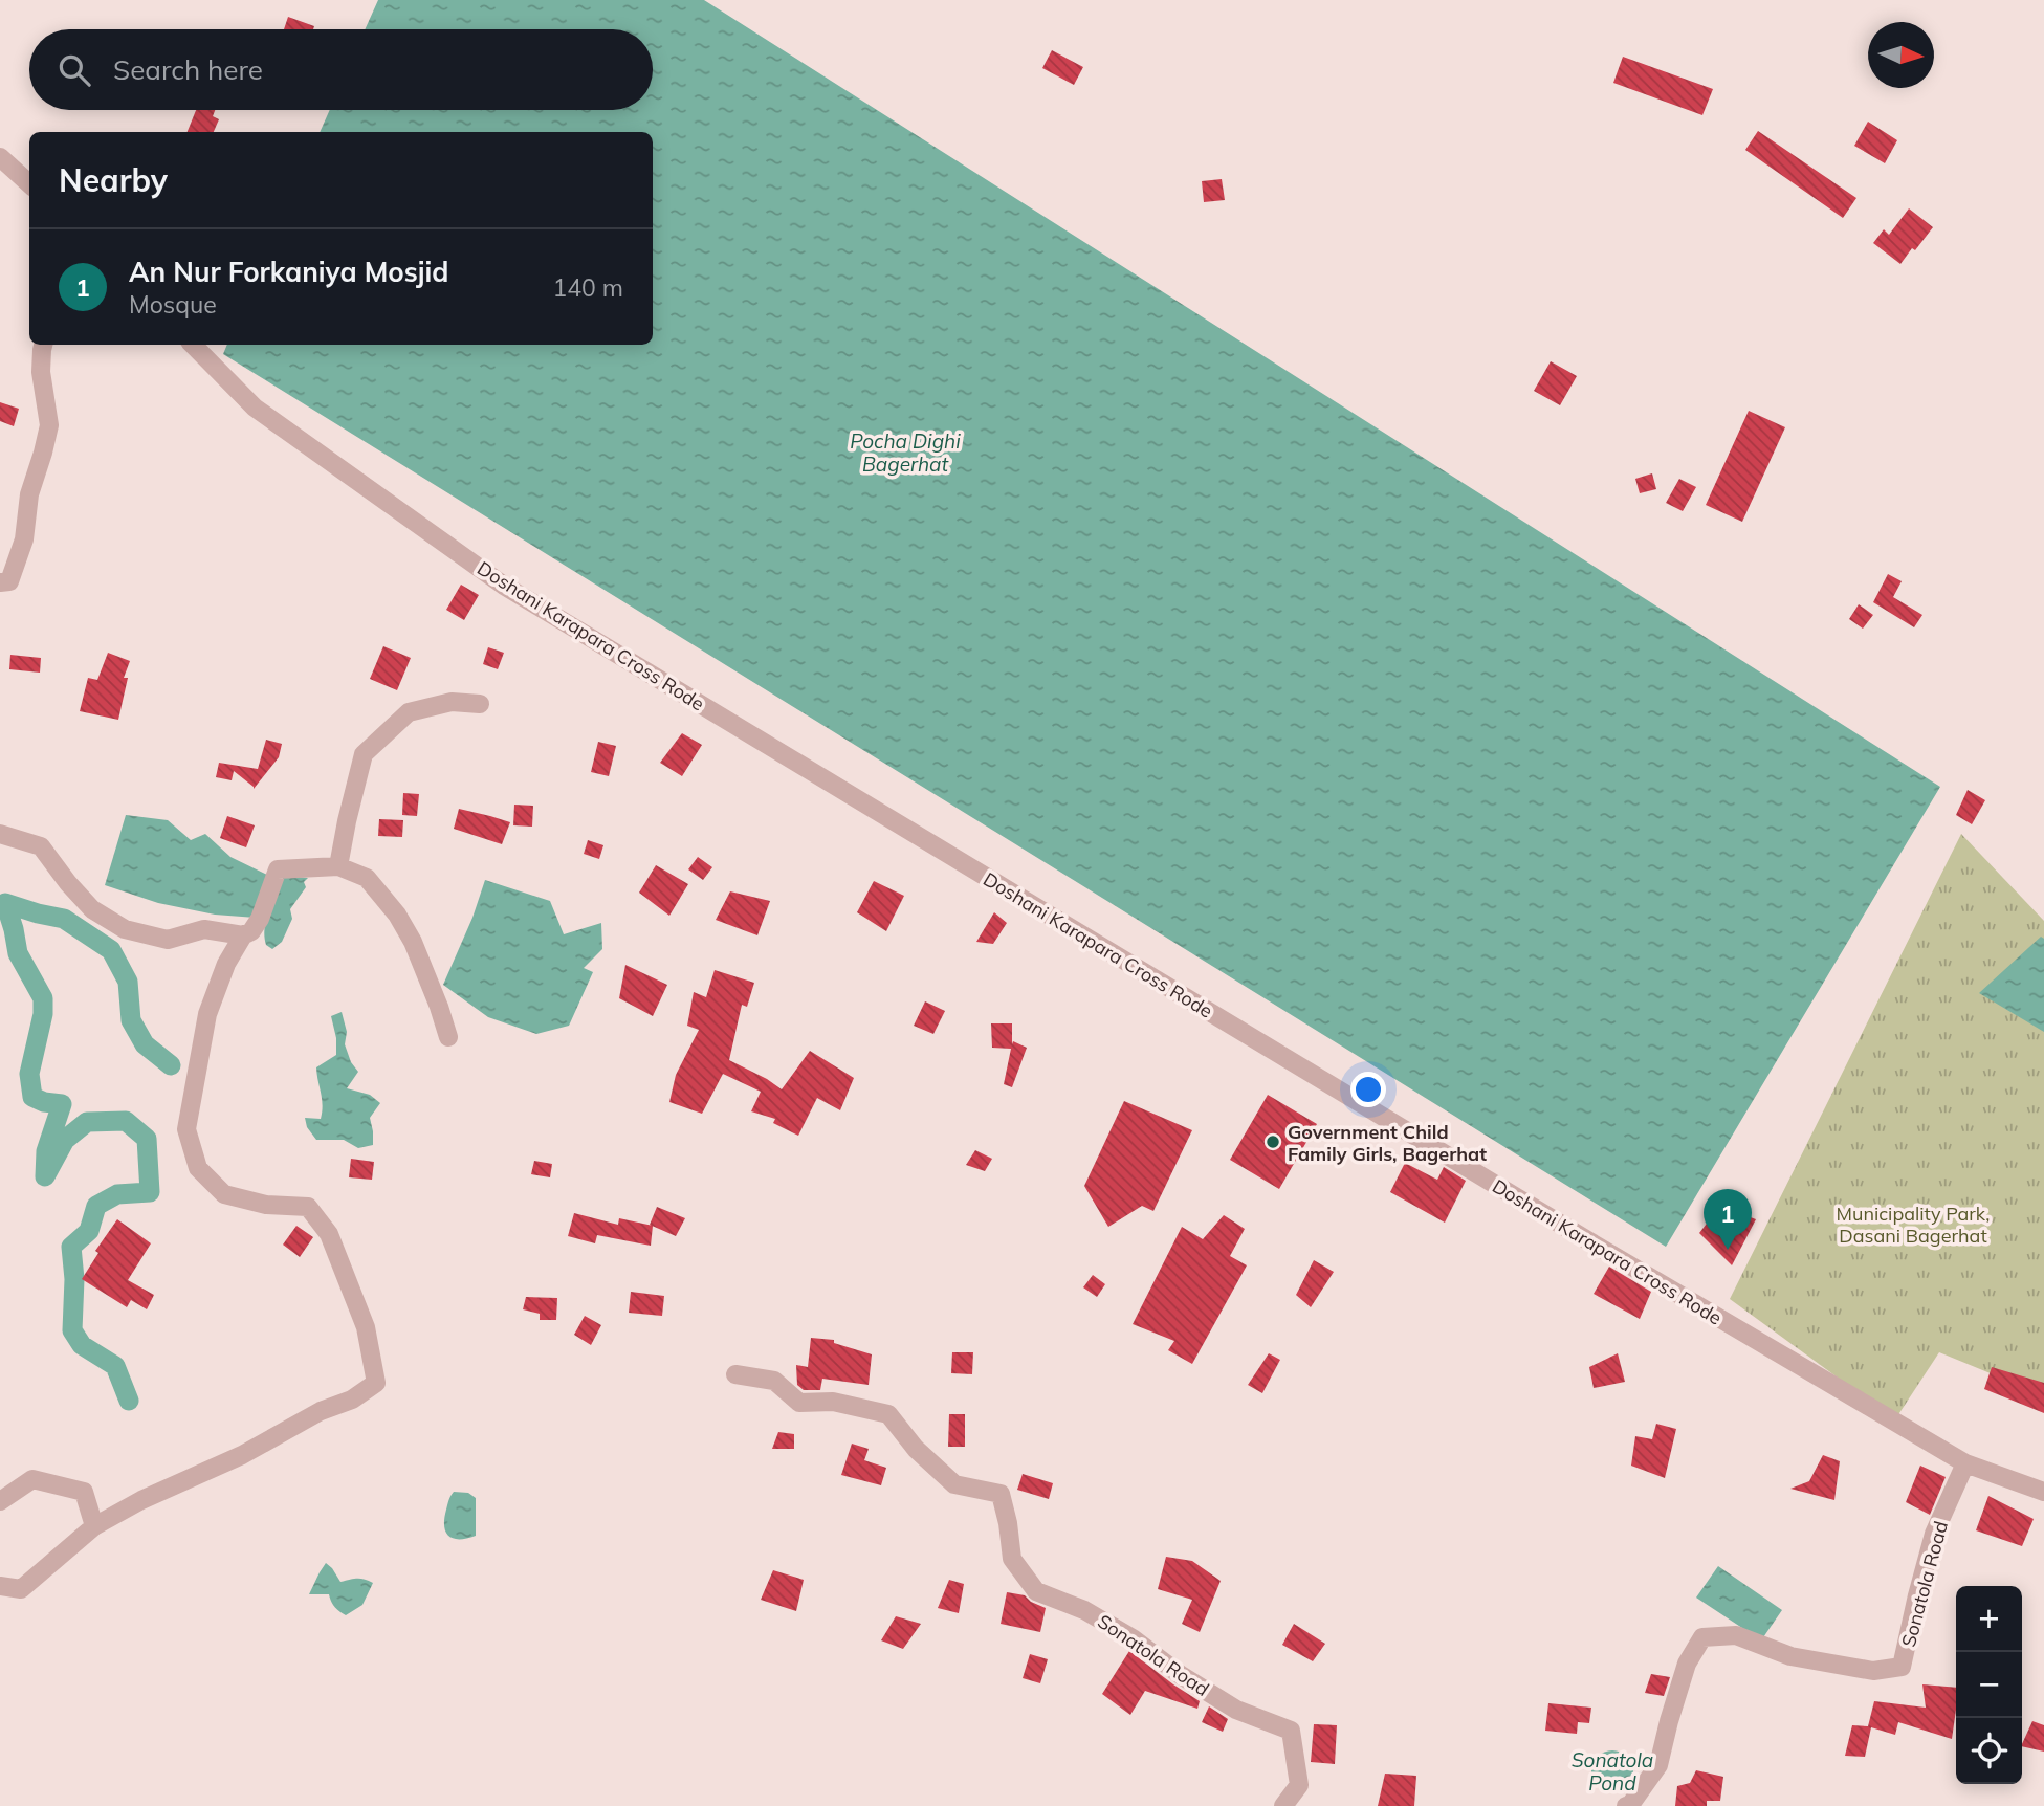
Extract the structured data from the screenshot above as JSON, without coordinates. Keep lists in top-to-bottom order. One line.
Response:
{"streets":{"street":["Doshani Karapara Cross Rode","Sonatola Road"]},"crossings":[["Doshani Karapara Cross Rode","Sonatola Road"]],"water":["Pocha Dighi Bagerhat","Sonatola Pond"],"parks":["Municipality Park, Dasani Bagerhat"],"places":["Government Child Family Girls, Bagerhat"],"north":"right","page":{"search":"Search here","heading":"Nearby","list":[{"mark":"1","name":"An Nur Forkaniya Mosjid","note":"Mosque","value":"140 m"}],"pins":"1","map_buttons":["+","−"]}}
